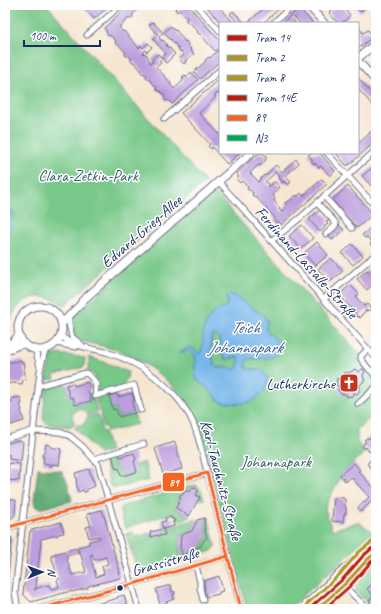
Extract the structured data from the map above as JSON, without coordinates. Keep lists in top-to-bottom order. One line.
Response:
{"streets":{"main road":["Edvard-Grieg-Allee"],"street":["Ferdinand-Lassalle-Straße","Karl-Tauchnitz-Straße","Grassistraße"]},"crossings":[["Edvard-Grieg-Allee","Ferdinand-Lassalle-Straße"],["Edvard-Grieg-Allee","Karl-Tauchnitz-Straße"],["Karl-Tauchnitz-Straße","Grassistraße"]],"water":["Teich Johannapark"],"parks":["Clara-Zetkin-Park","Johannapark"],"places":{"church":["Lutherkirche"]},"lines":["transit line 89","transit line N3","tram line 8","tram line 14","tram line 2","tram line 14E"],"legend":["Tram 14","Tram 2","Tram 8","Tram 14E","89","N3"],"scale_bar":"100 m","north":"right"}
